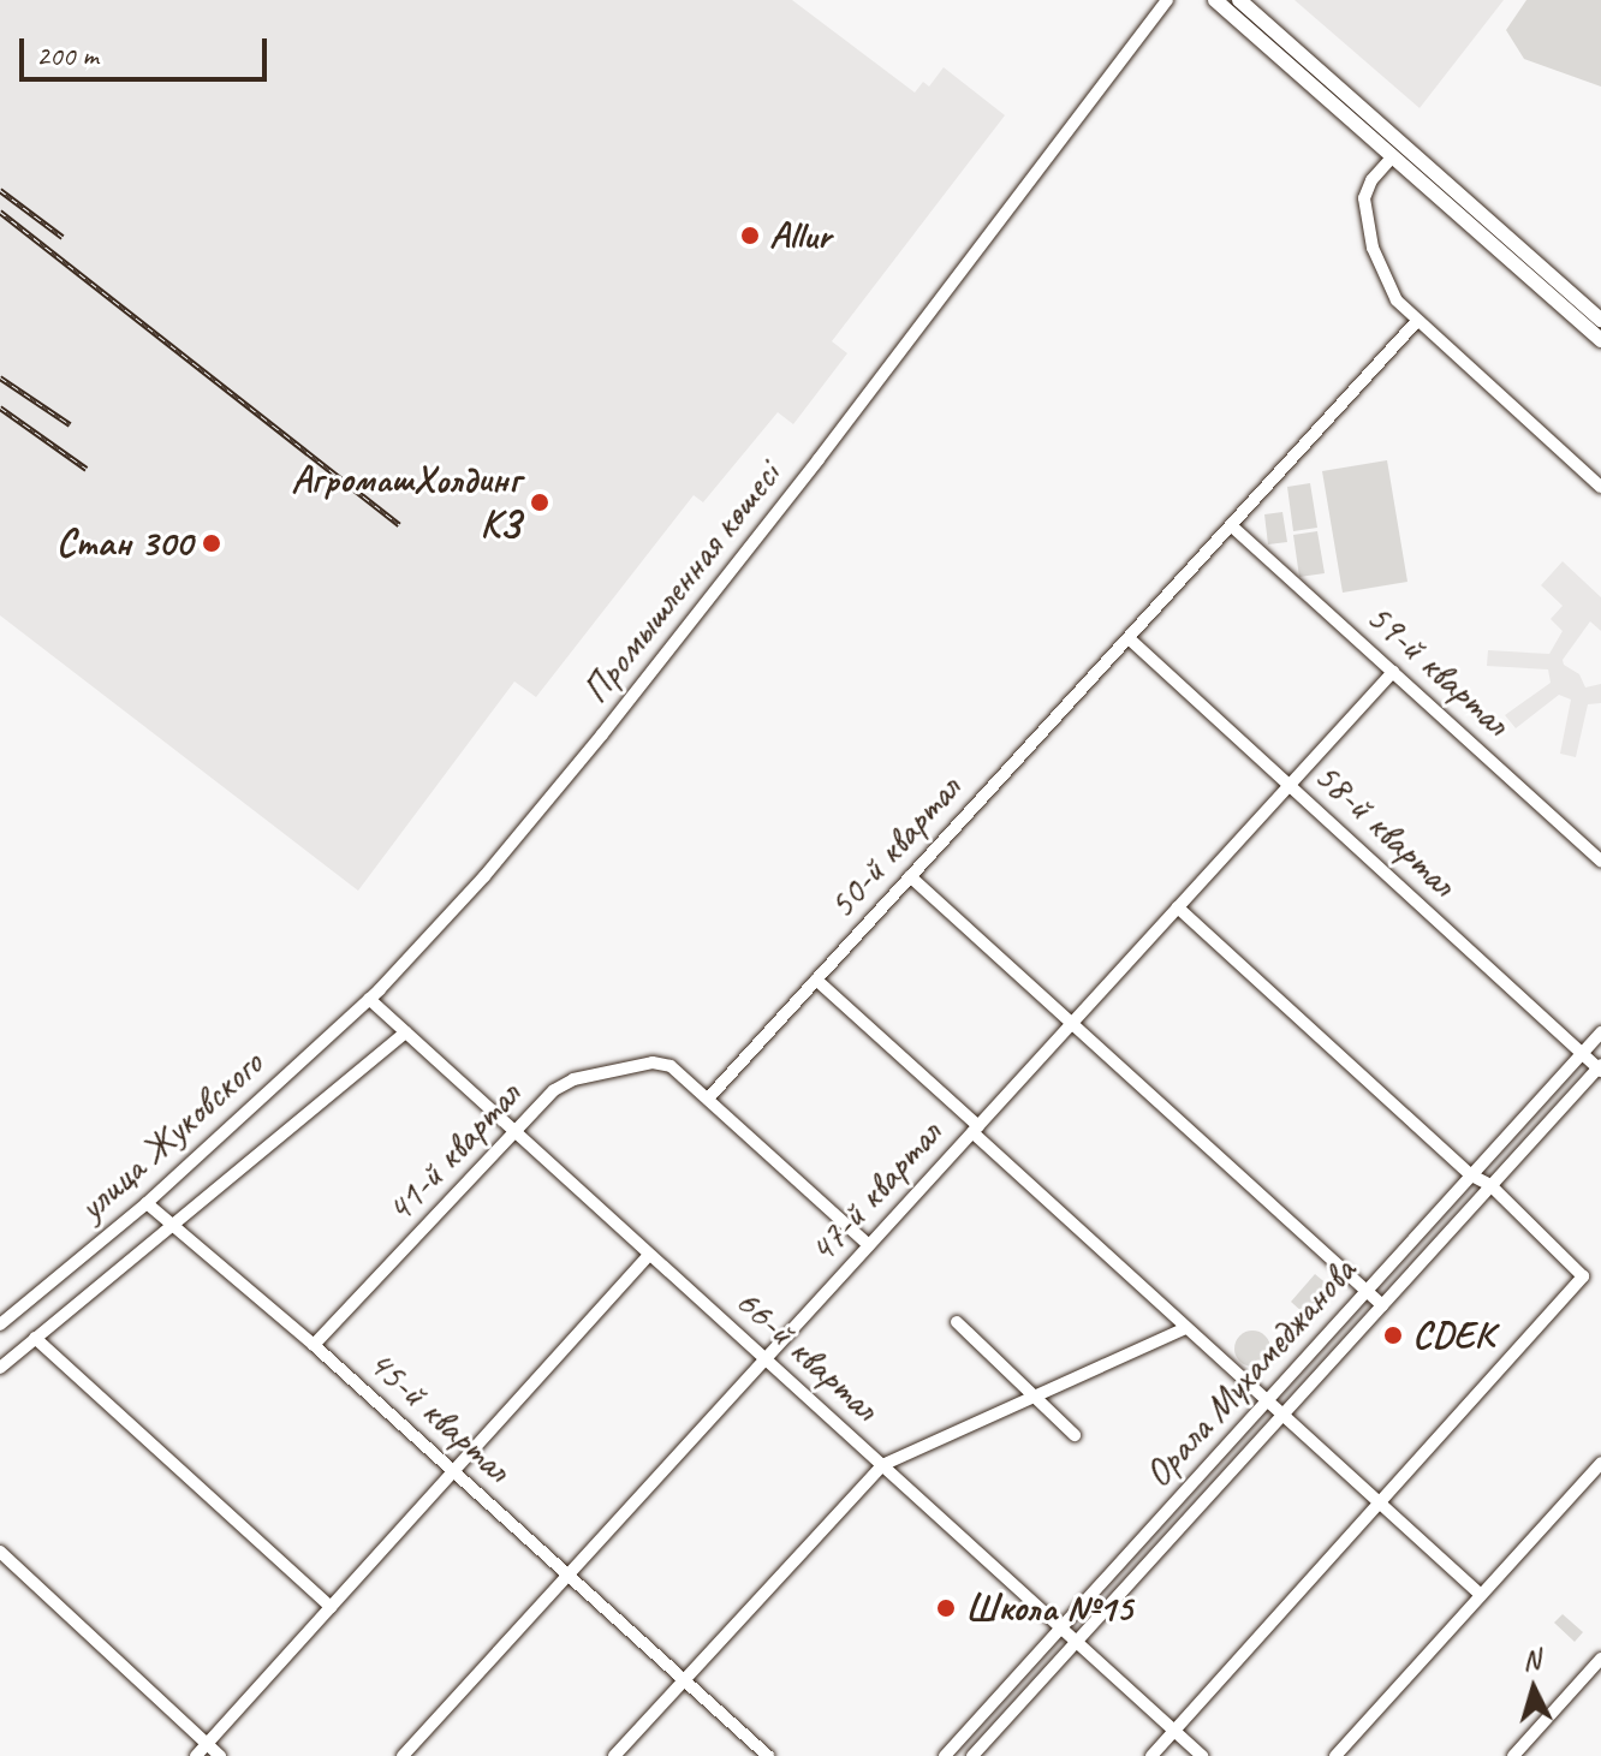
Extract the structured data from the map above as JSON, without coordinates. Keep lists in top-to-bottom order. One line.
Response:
{"streets":{"street":["Промышленная көшесі","59-й квартал","58-й квартал","50-й квартал","улица Жуковского","41-й квартал","47-й квартал","66-й квартал","Орала Мухамеджанова","45-й квартал"]},"crossings":[["Промышленная көшесі","улица Жуковского"],["59-й квартал","50-й квартал"],["59-й квартал","47-й квартал"],["58-й квартал","50-й квартал"],["58-й квартал","47-й квартал"],["58-й квартал","Орала Мухамеджанова"],["50-й квартал","41-й квартал"],["улица Жуковского","66-й квартал"],["улица Жуковского","45-й квартал"],["41-й квартал","66-й квартал"],["41-й квартал","45-й квартал"],["47-й квартал","66-й квартал"],["47-й квартал","45-й квартал"],["66-й квартал","Орала Мухамеджанова"]],"places":["Allur","АгромашХолдинг КЗ","Стан 300","CDEK","Школа №15"],"scale_bar":"200 m","north":"top"}
